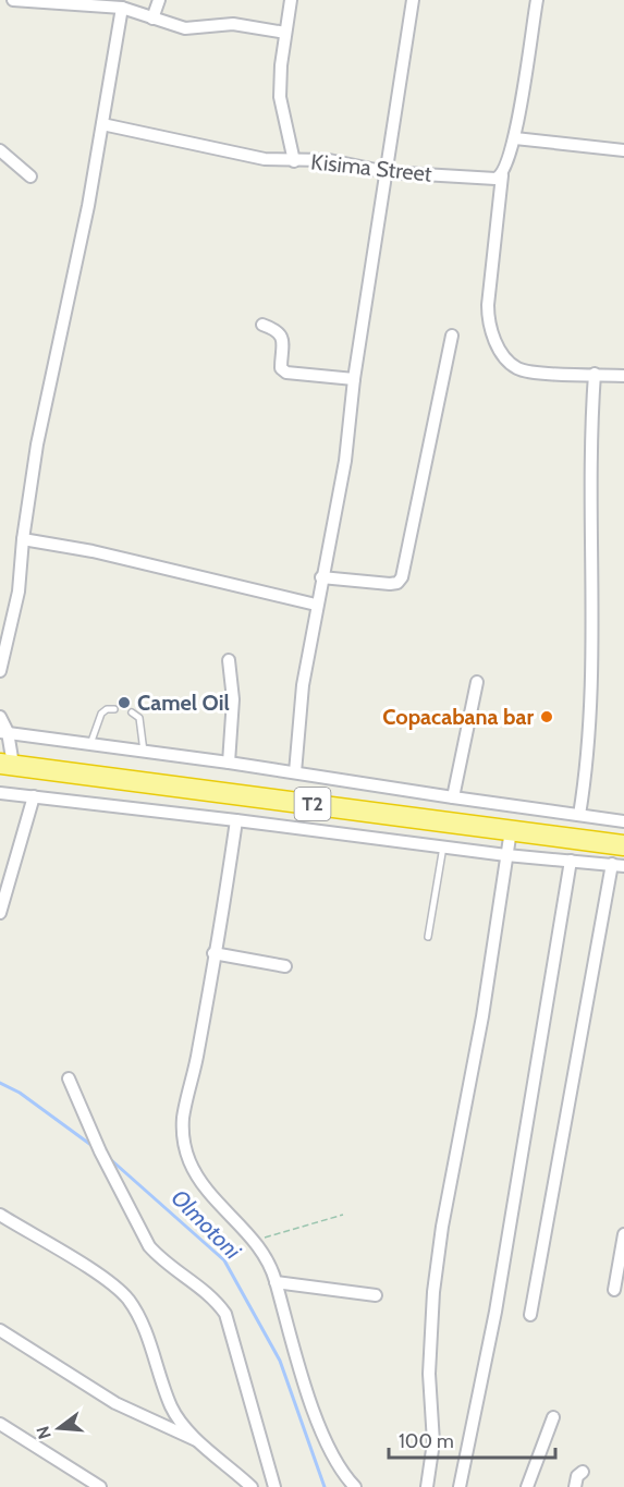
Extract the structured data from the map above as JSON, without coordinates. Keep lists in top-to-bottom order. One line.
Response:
{"streets":{"highway":["T2"],"street":["Kisima Street"]},"water":["Olmotoni"],"places":["Camel Oil","Copacabana bar"],"scale_bar":"100 m","north":"left"}
